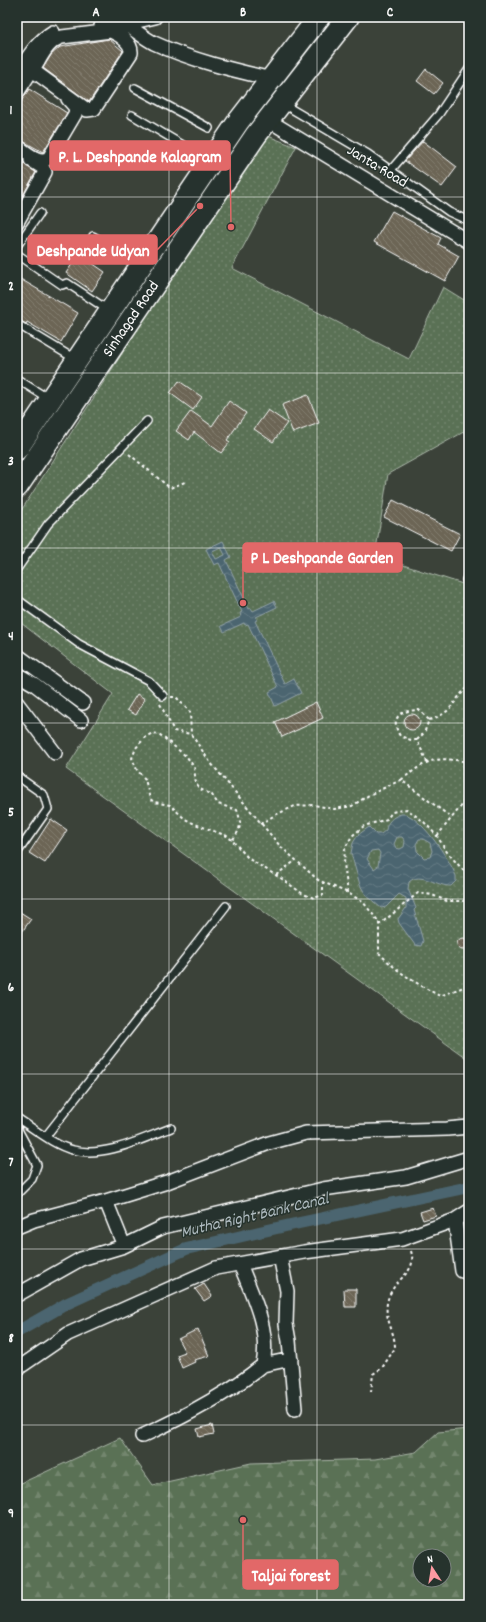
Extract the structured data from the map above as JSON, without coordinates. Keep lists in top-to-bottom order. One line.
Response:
{"streets":{"main road":["Sinhagad Road"],"street":["Janta Road"]},"crossings":[["Janta Road","Sinhagad Road"]],"water":["Mutha Right Bank Canal"],"places":["Deshpande Udyan","P. L. Deshpande Kalagram","P L Deshpande Garden","Taljai forest"],"north":"top","grid":{"columns":["A","B","C"],"rows":["1","2","3","4","5","6","7","8","9"]}}
